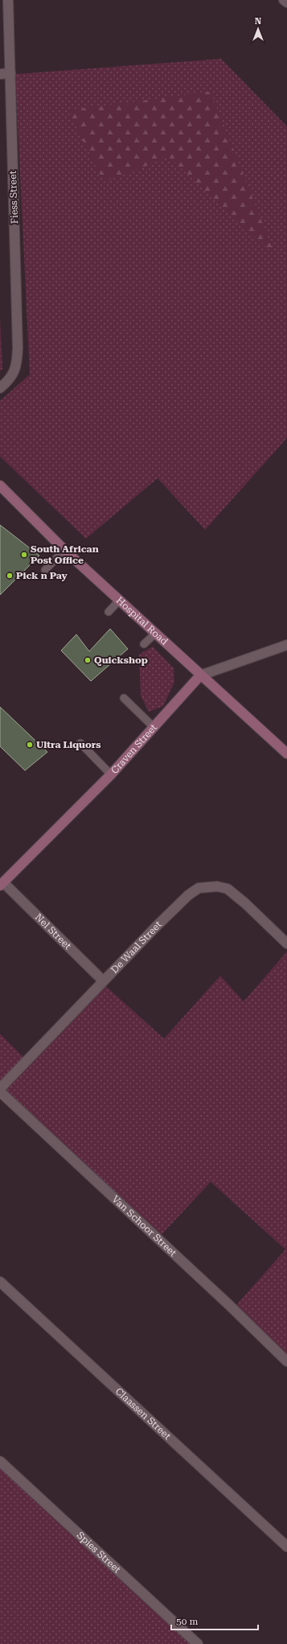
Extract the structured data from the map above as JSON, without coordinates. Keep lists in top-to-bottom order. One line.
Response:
{"streets":{"main road":["Hospital Road","Craven Street"],"street":["Fiess Street","Nel Street","De Waal Street","Van Schoor Street","Claassen Street","Spies Street"]},"crossings":[["Hospital Road","Craven Street"],["Craven Street","Nel Street"],["Nel Street","De Waal Street"]],"places":["South African Post Office","Pick n Pay","Quickshop","Ultra Liquors"],"scale_bar":"50 m","north":"top"}
